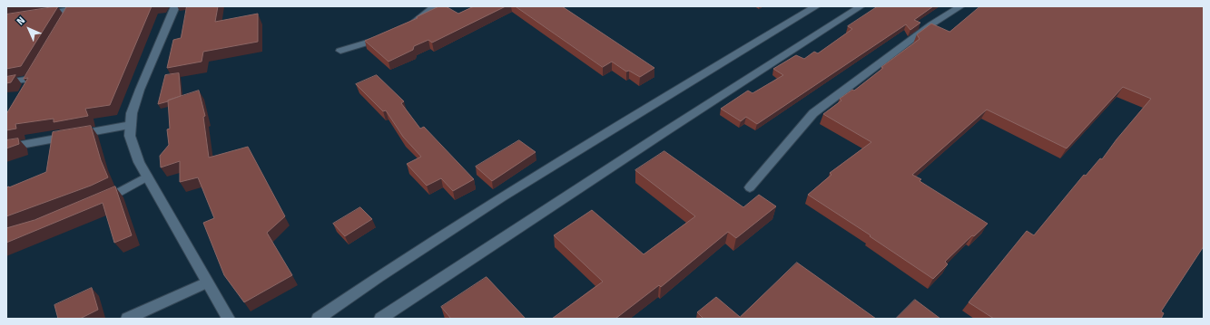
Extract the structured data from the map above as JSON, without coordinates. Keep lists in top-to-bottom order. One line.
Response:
{"north":"top left"}
